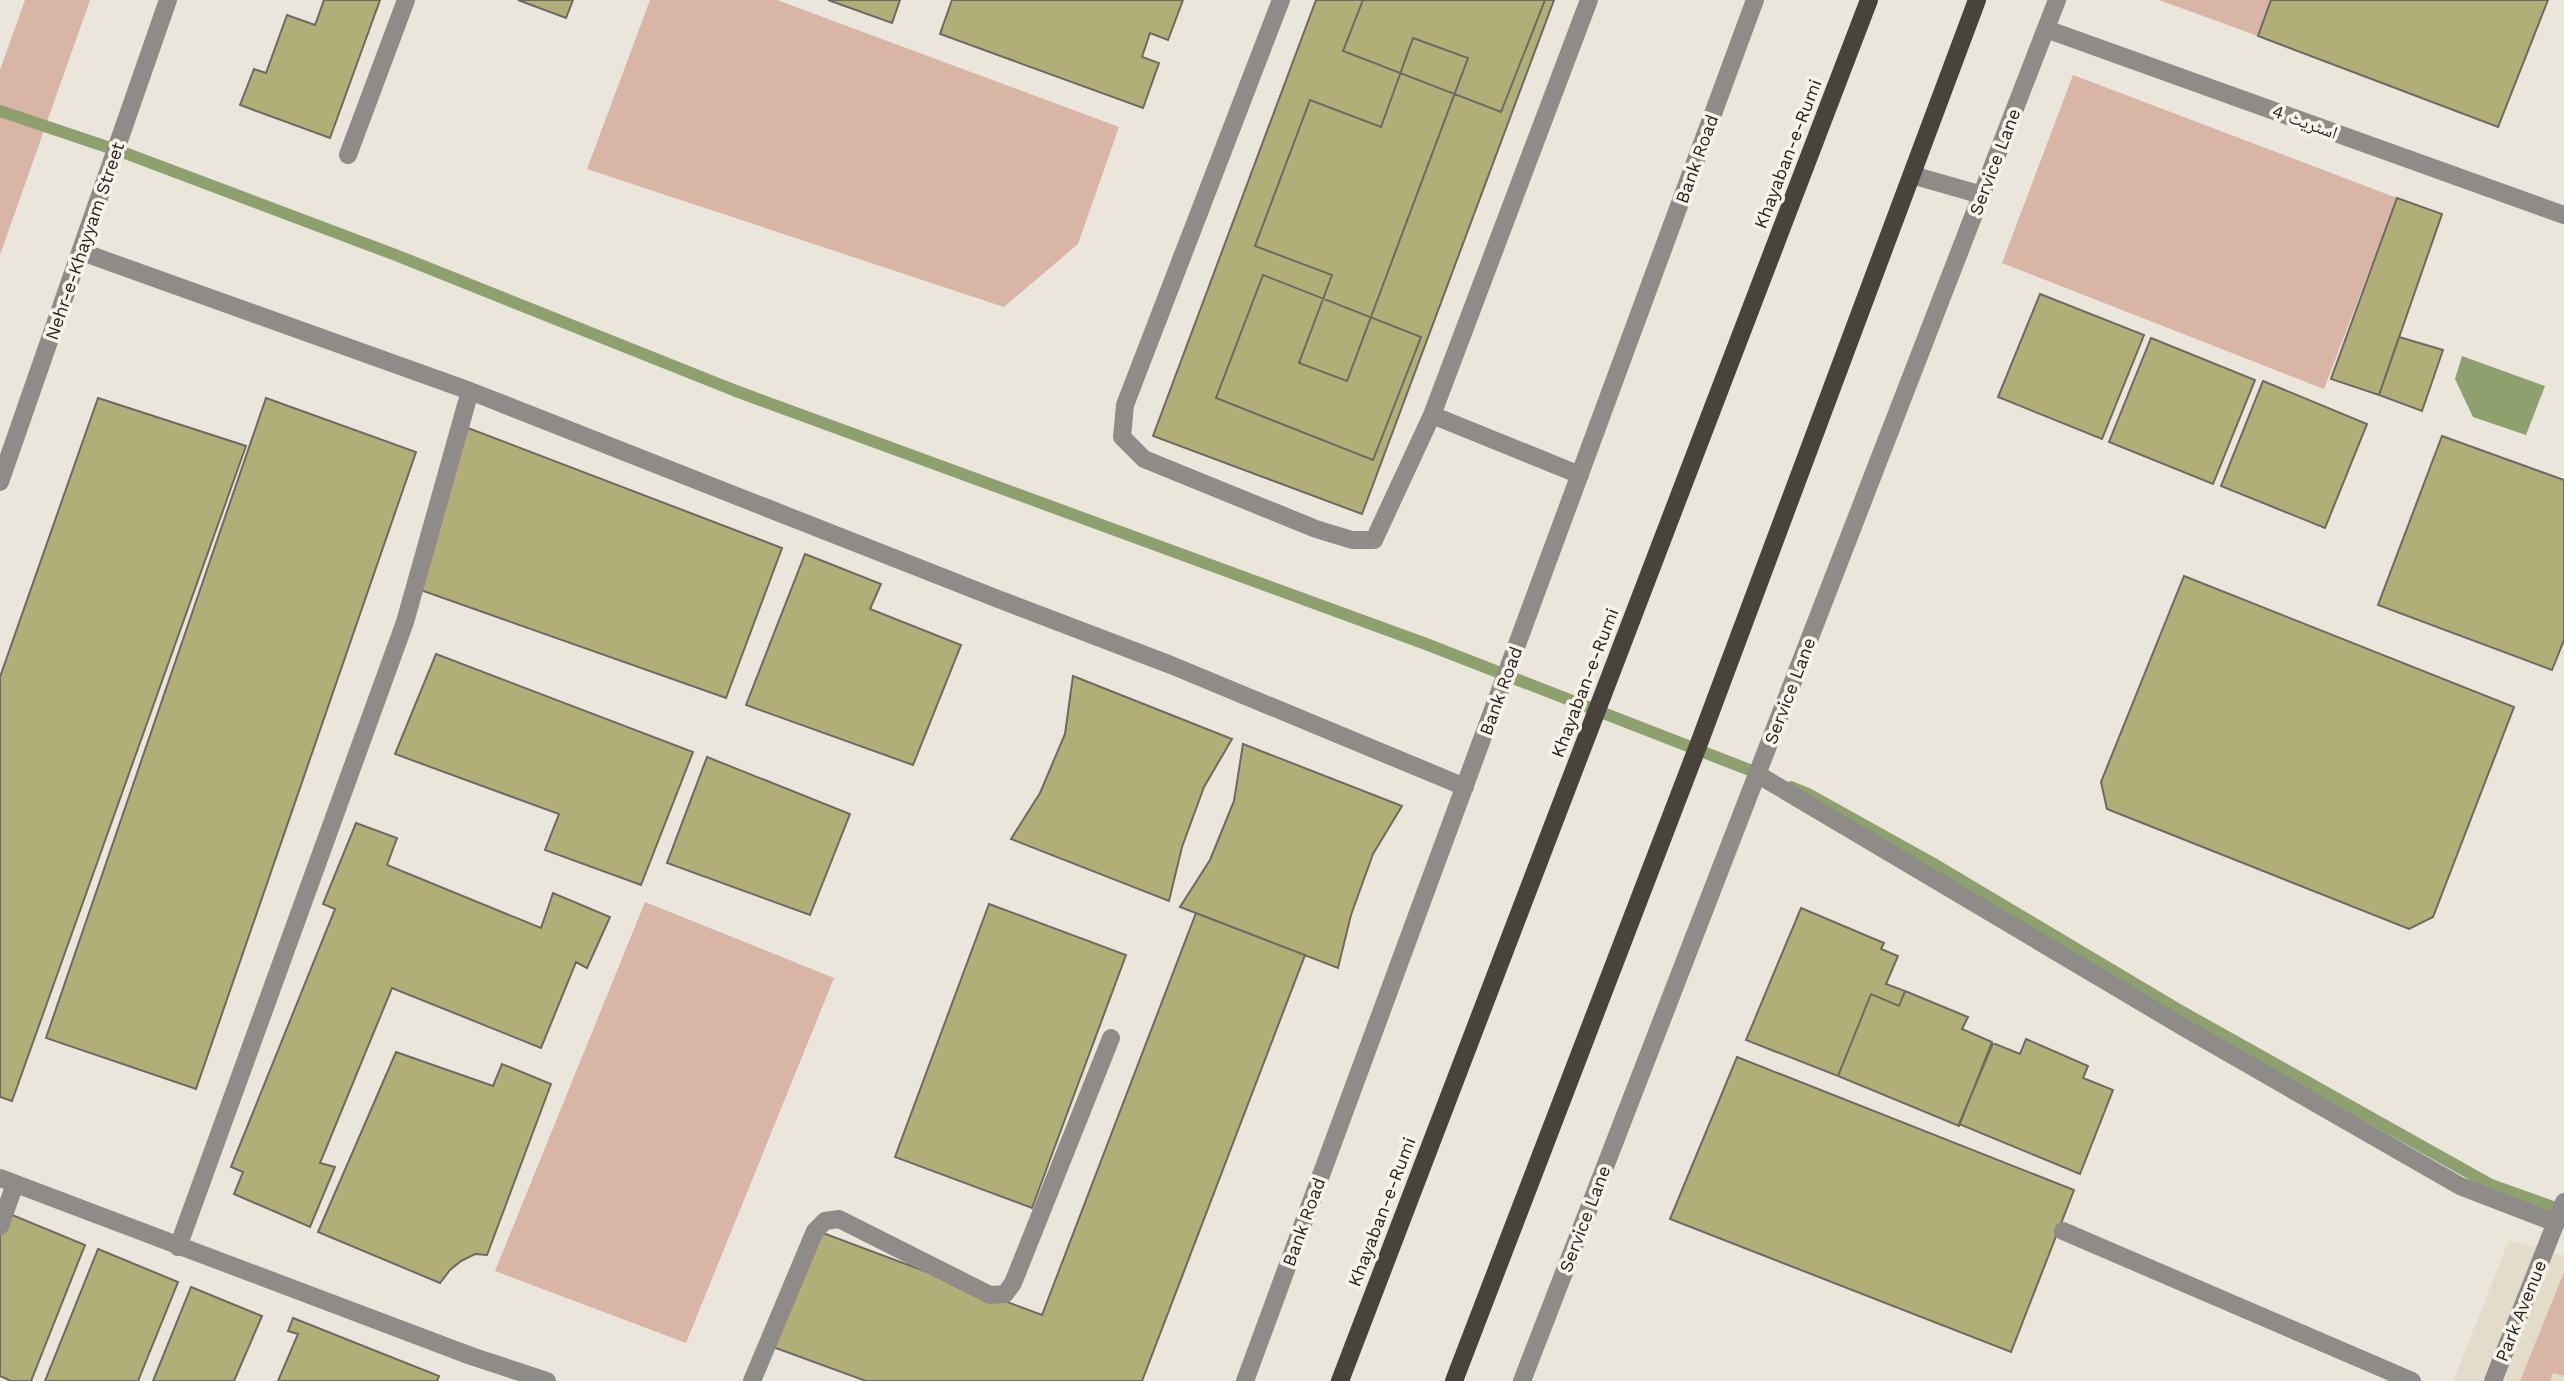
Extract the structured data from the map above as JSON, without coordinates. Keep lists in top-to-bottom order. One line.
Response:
{"streets":{"main road":["Khayaban-e-Rumi"],"street":["اسٹریٹ 4","Bank Road","Service Lane","Nehr-e-Khayyam Street","Park Avenue"]},"crossings":[["اسٹریٹ 4","Service Lane"]]}
